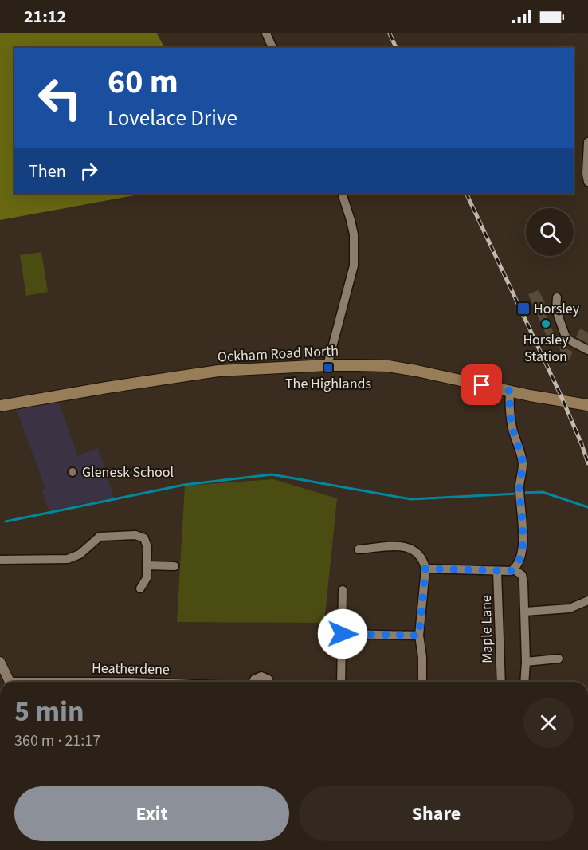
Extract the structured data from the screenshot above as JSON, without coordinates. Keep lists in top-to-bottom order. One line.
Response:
{"streets":{"main road":["Ockham Road North"],"street":["Maple Lane","Heatherdene"]},"places":{"transit":["Horsley","The Highlands"],"other":["Horsley Station","Glenesk School"]},"page":{"status":"21:12","turn":["60 m","Lovelace Drive"],"then":"Then","heading":["5 min","360 m · 21:17"],"buttons":["Exit","Share"]}}
